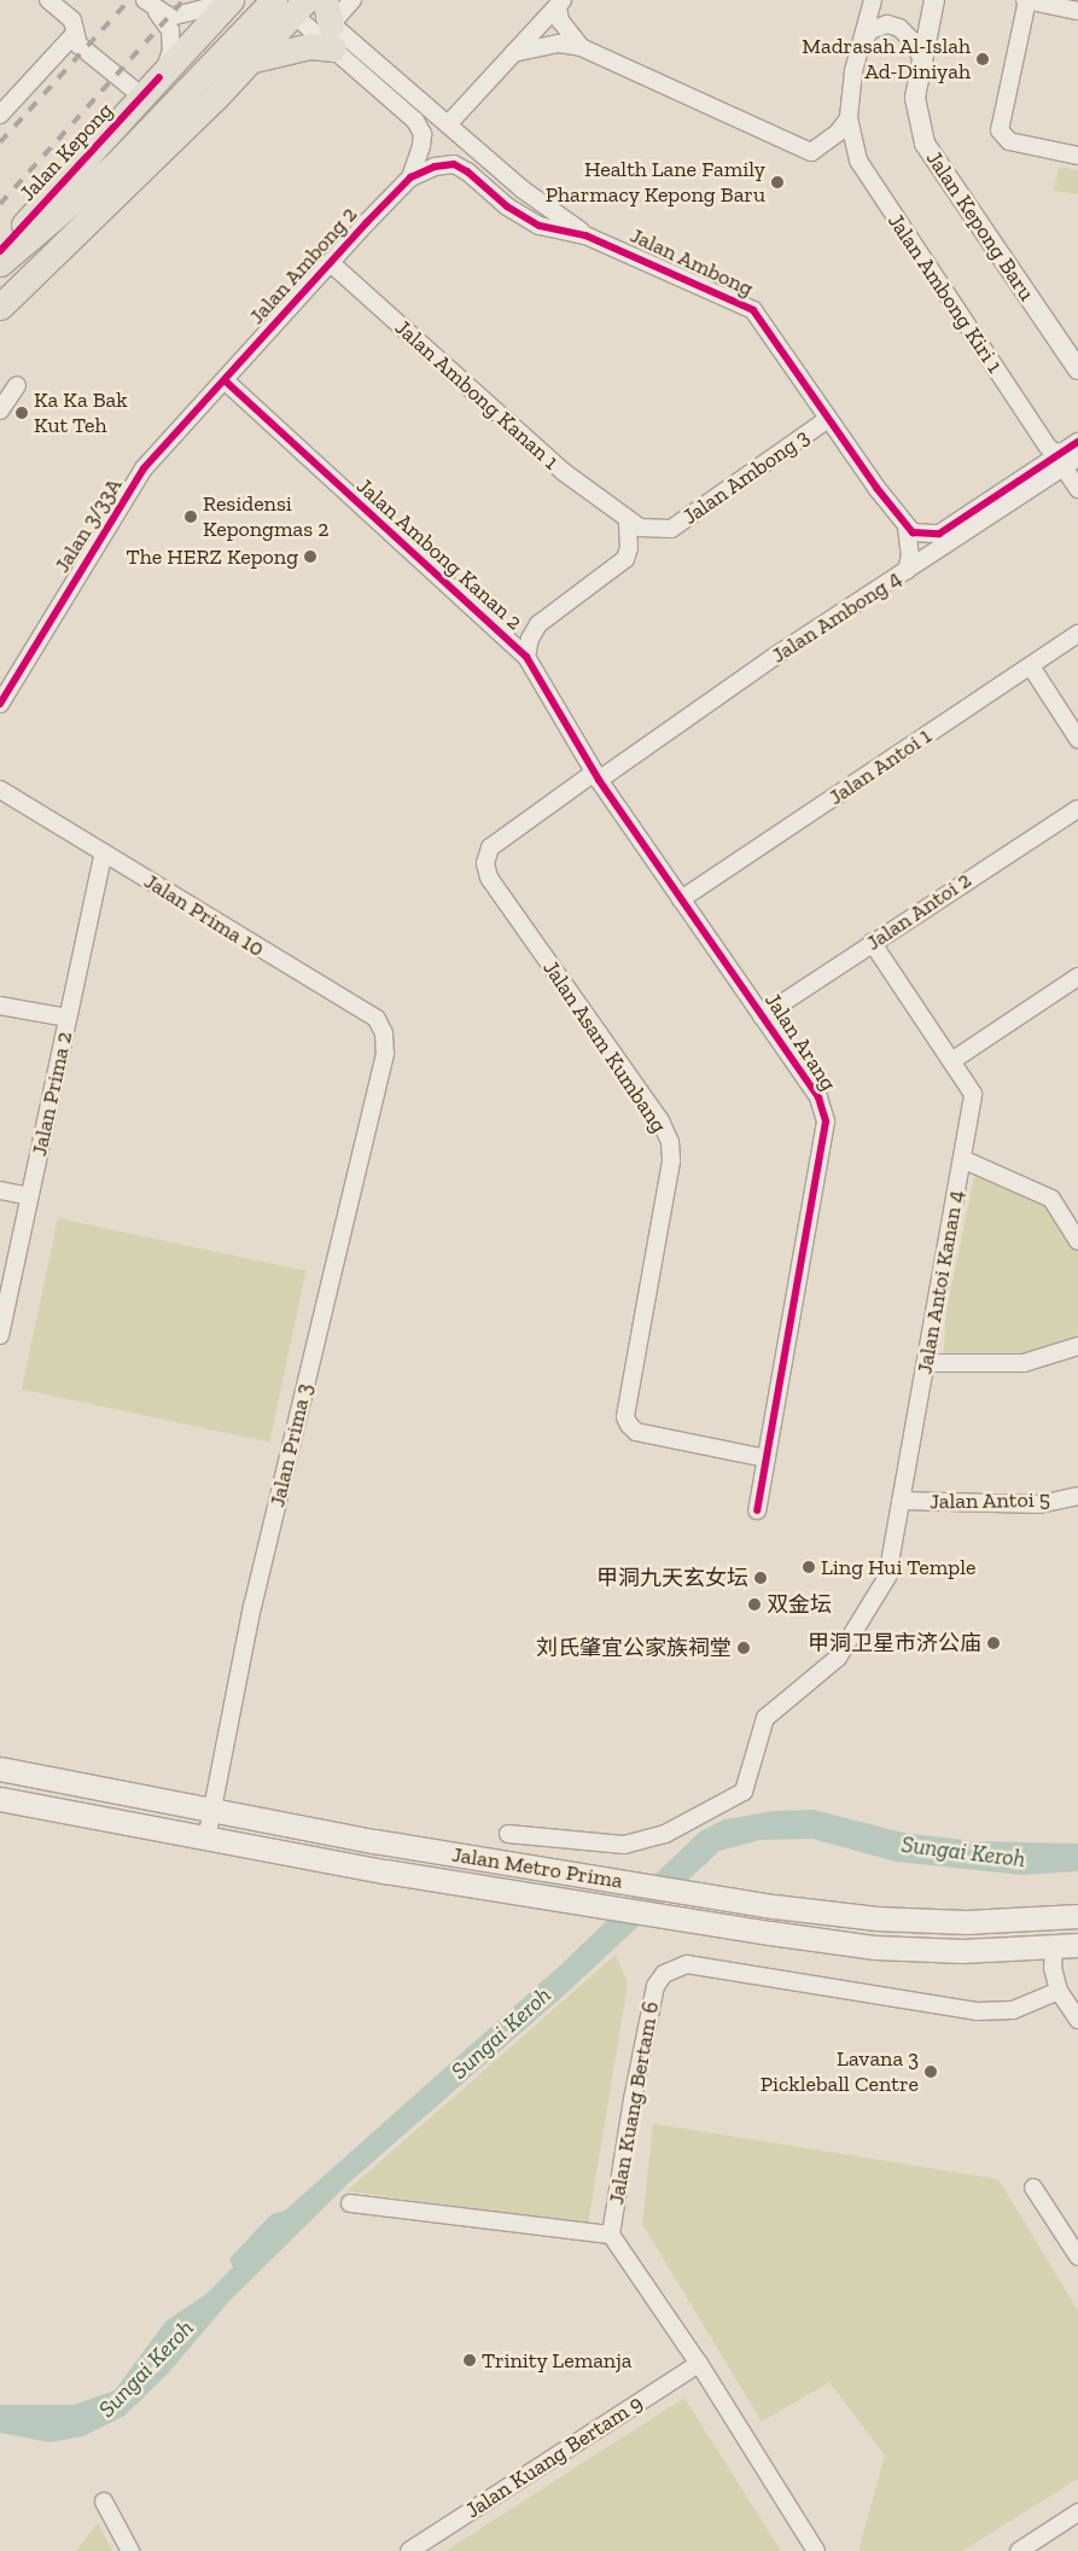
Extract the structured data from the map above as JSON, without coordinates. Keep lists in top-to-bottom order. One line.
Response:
{"streets":{"main road":["Jalan Kepong","Jalan Metro Prima"],"street":["Jalan Kepong Baru","Jalan Ambong","Jalan Ambong 2","Jalan Ambong Kiri 1","Jalan Ambong Kanan 1","Jalan Ambong 3","Jalan 3/33A","Jalan Ambong Kanan 2","Jalan Ambong 4","Jalan Antoi 1","Jalan Antoi 2","Jalan Prima 10","Jalan Arang","Jalan Asam Kumbang","Jalan Prima 2","Jalan Antoi Kanan 4","Jalan Prima 3","Jalan Antoi 5","Jalan Kuang Bertam 6","Jalan Kuang Bertam 9"]},"crossings":[["Jalan Ambong","Jalan Ambong 2"],["Jalan Ambong","Jalan Ambong 3"],["Jalan Ambong","Jalan Ambong 4"],["Jalan Ambong 2","Jalan Ambong Kanan 1"],["Jalan Ambong 2","Jalan 3/33A"],["Jalan Ambong 2","Jalan Ambong Kanan 2"],["Jalan Ambong Kiri 1","Jalan Ambong 4"],["Jalan Ambong Kanan 1","Jalan Ambong 3"],["Jalan 3/33A","Jalan Ambong Kanan 2"],["Jalan Ambong Kanan 2","Jalan Ambong 4"],["Jalan Ambong Kanan 2","Jalan Arang"],["Jalan Ambong Kanan 2","Jalan Asam Kumbang"],["Jalan Ambong 4","Jalan Arang"],["Jalan Ambong 4","Jalan Asam Kumbang"],["Jalan Antoi 1","Jalan Arang"],["Jalan Antoi 2","Jalan Arang"],["Jalan Antoi 2","Jalan Antoi Kanan 4"],["Jalan Prima 10","Jalan Prima 2"],["Jalan Prima 10","Jalan Prima 3"],["Jalan Arang","Jalan Asam Kumbang"],["Jalan Antoi Kanan 4","Jalan Antoi 5"],["Jalan Prima 3","Jalan Metro Prima"],["Jalan Kuang Bertam 6","Jalan Kuang Bertam 9"]],"water":["Sungai Keroh"],"places":["Madrasah Al-Islah Ad-Diniyah","Health Lane Family Pharmacy Kepong Baru","Ka Ka Bak Kut Teh","Residensi Kepongmas 2","The HERZ Kepong","Ling Hui Temple","甲洞九天玄女坛","双金坛","甲洞卫星市济公庙","刘氏肇宜公家族祠堂","Lavana 3 Pickleball Centre","Trinity Lemanja"]}
